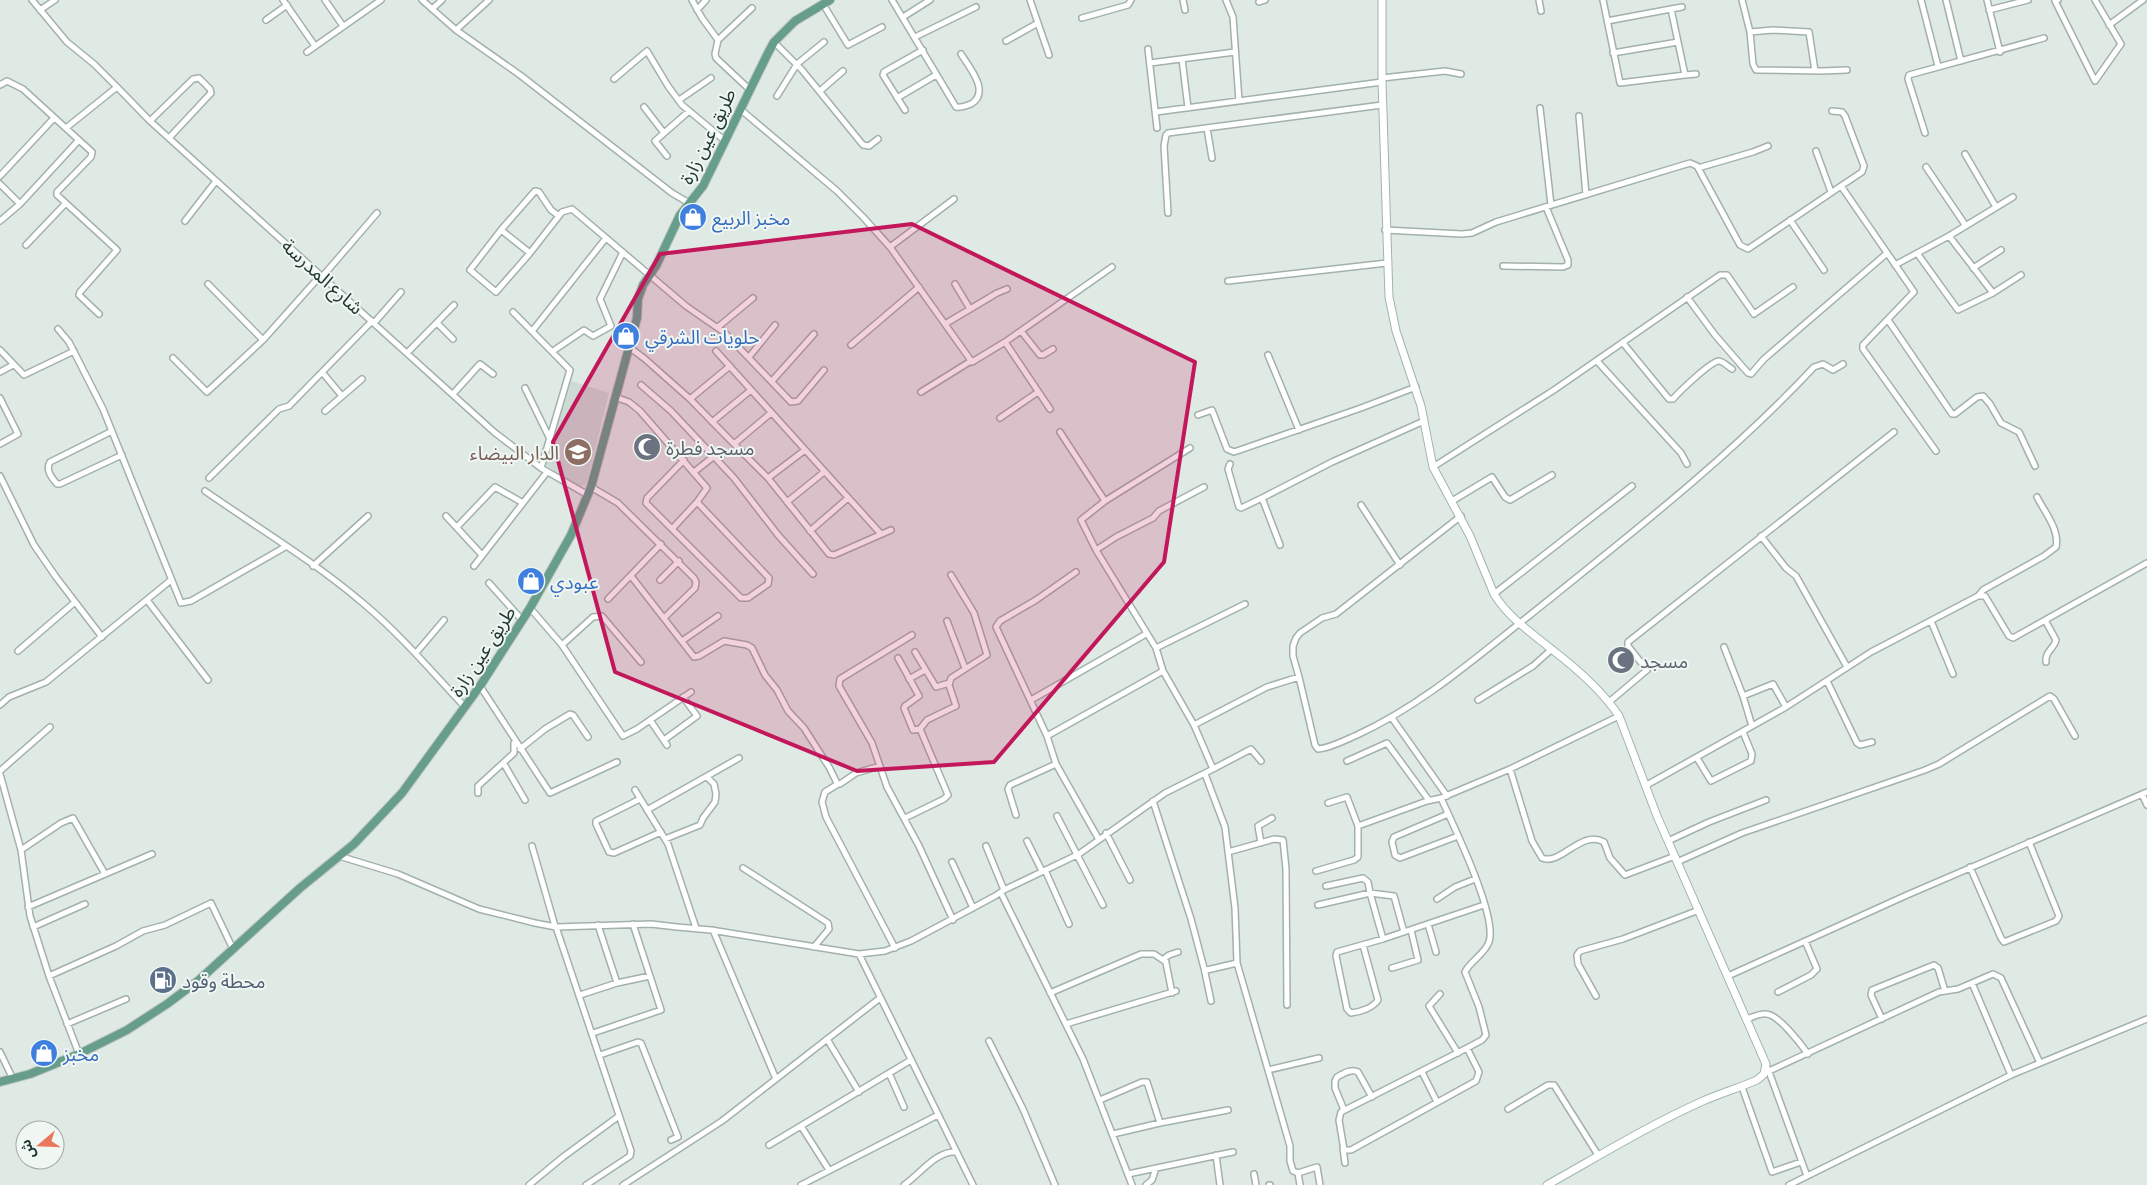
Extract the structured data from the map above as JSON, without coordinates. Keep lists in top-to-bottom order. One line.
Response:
{"streets":{"main road":["طريق عين زارة"],"street":["شارع المدرسة"]},"crossings":[["طريق عين زارة","شارع المدرسة"]],"places":{"shop":["مخبز الربيع","حلويات الشرقي","عبودي","مخبز"],"mosque":["مسجد فطرة","مسجد"],"school or university":["الدار البيضاء"],"fuel station":["محطة وقود"]},"north":"left"}
